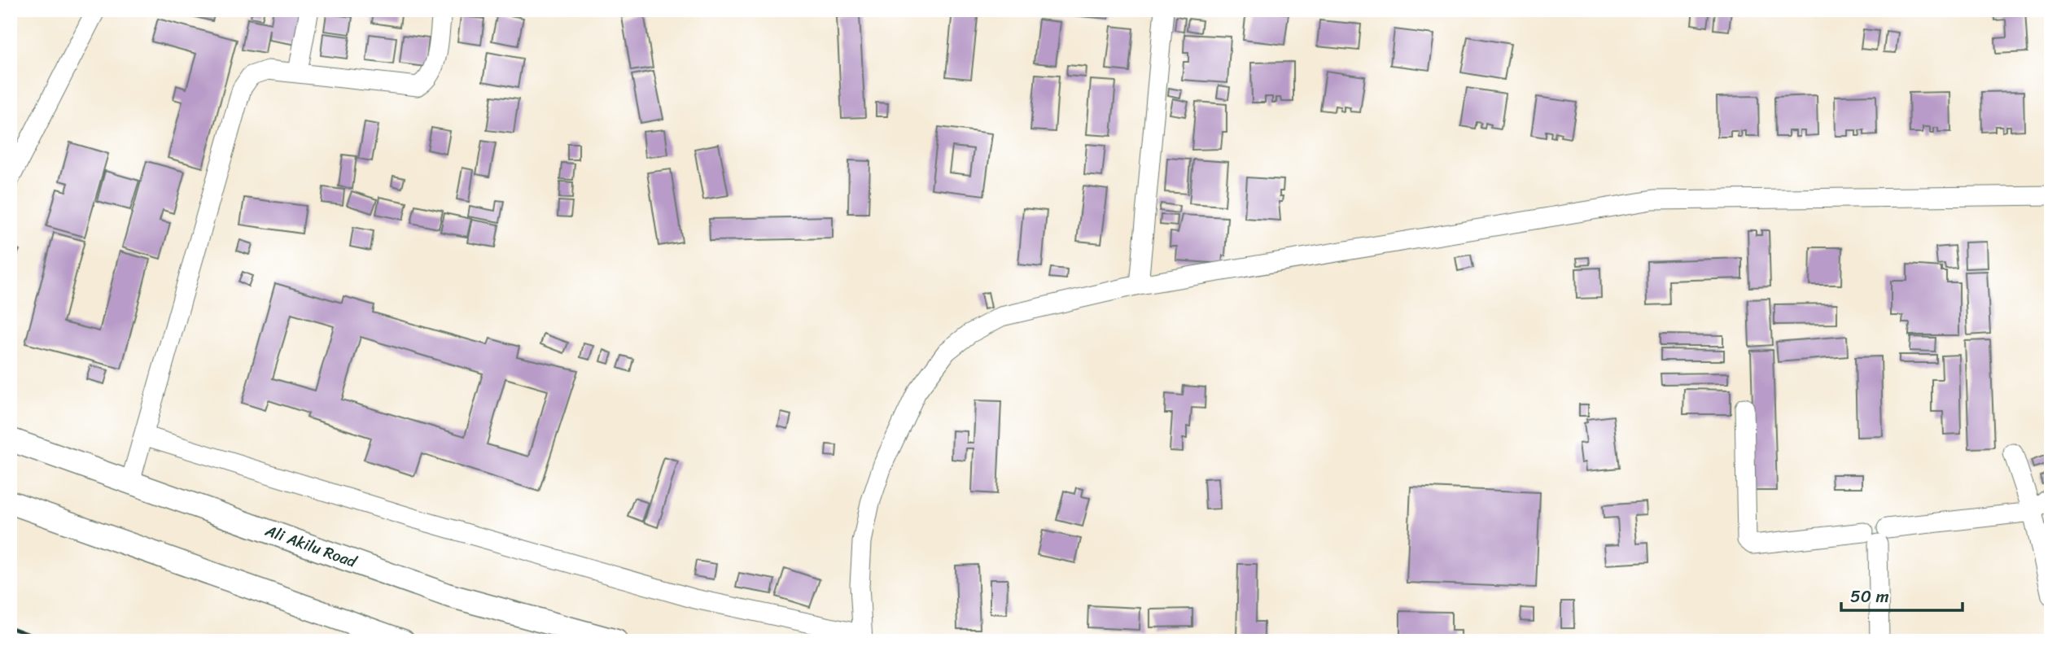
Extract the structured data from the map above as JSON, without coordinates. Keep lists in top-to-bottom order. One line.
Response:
{"streets":{"main road":["Ali Akilu Road"]},"scale_bar":"50 m"}
